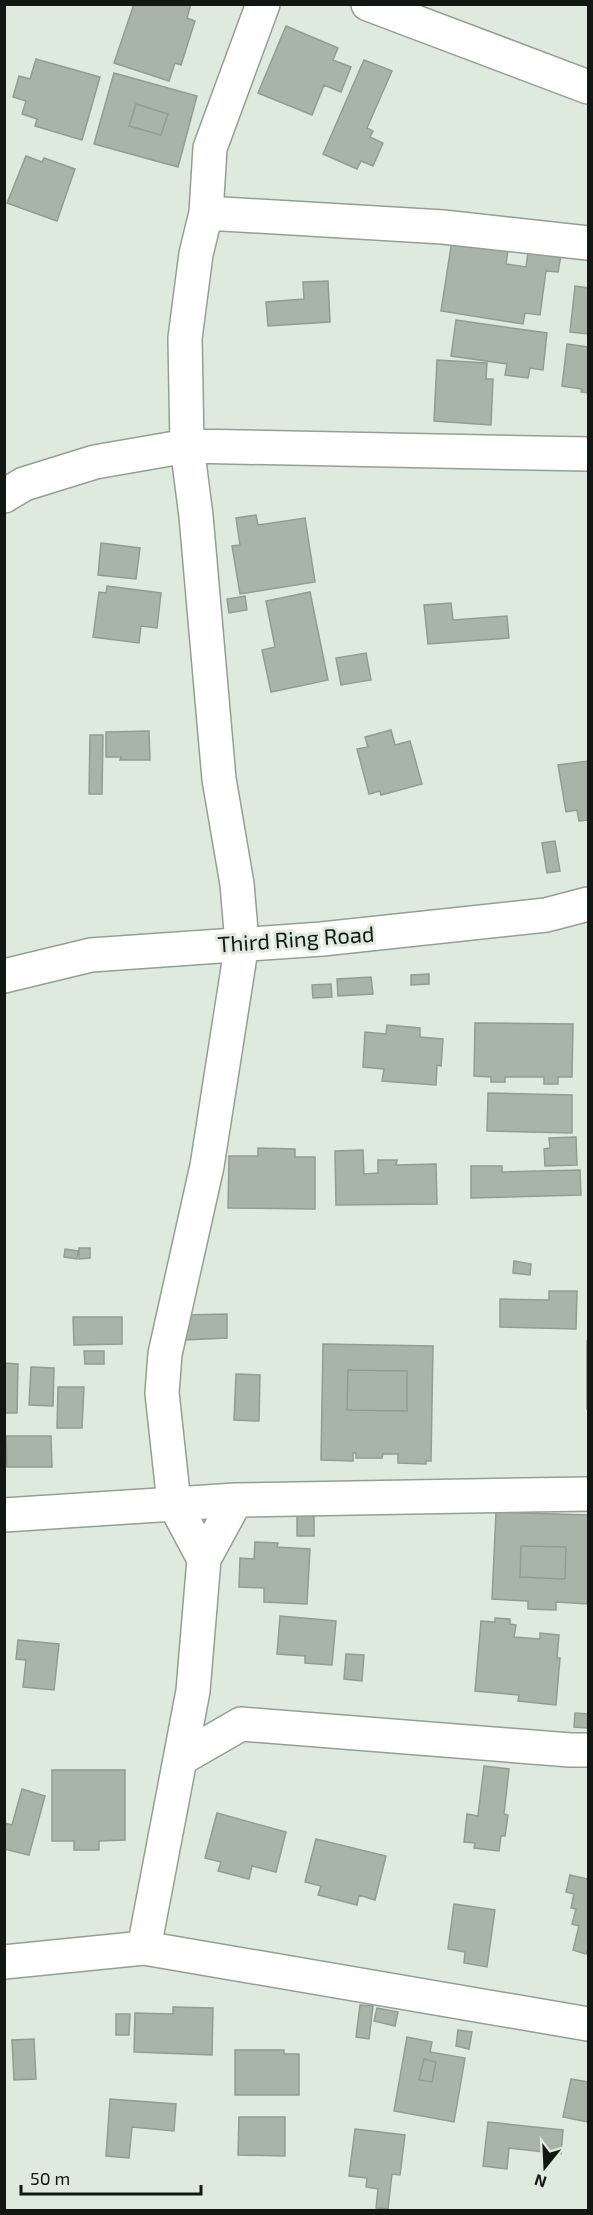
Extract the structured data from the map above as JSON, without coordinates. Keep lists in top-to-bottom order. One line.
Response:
{"streets":{"street":["Third Ring Road"]},"scale_bar":"50 m","north":"bottom"}
